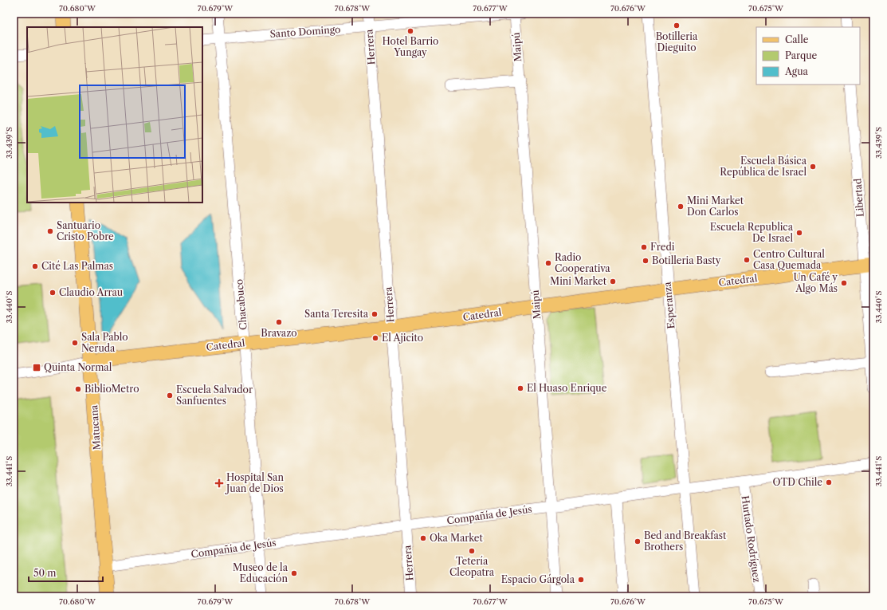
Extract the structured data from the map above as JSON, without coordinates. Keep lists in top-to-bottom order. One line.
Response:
{"streets":{"main road":["Catedral","Matucana"],"street":["Santo Domingo","Herrera","Maipú","Libertad","Chacabuco","Esperanza","Compañía de Jesús","Hurtado Rodríguez"]},"crossings":[["Santo Domingo","Herrera"],["Santo Domingo","Maipú"],["Santo Domingo","Chacabuco"],["Herrera","Catedral"],["Herrera","Compañía de Jesús"],["Maipú","Catedral"],["Maipú","Compañía de Jesús"],["Libertad","Catedral"],["Catedral","Chacabuco"],["Catedral","Esperanza"],["Catedral","Matucana"],["Chacabuco","Compañía de Jesús"],["Esperanza","Compañía de Jesús"],["Matucana","Compañía de Jesús"],["Compañía de Jesús","Hurtado Rodríguez"]],"places":{"other":["Botilleria Dieguito","Hotel Barrio Yungay","Escuela Básica República de Israel","Mini Market Don Carlos","Santuario Cristo Pobre","Escuela Republica De Israel","Fredi","Centro Cultural Casa Quemada","Botilleria Basty","Radio Cooperativa","Cité Las Palmas","Mini Market","Un Café y Algo Más","Claudio Arrau","Santa Teresita","Bravazo","El Ajicito","Sala Pablo Neruda","El Huaso Enrique","BiblioMetro","Escuela Salvador Sanfuentes","OTD Chile","Oka Market","Bed and Breakfast Brothers","Tetería Cleopatra","Museo de la Educación","Espacio Gárgola"],"transit":["Quinta Normal"],"health":["Hospital San Juan de Dios"]},"legend":["Calle","Parque","Agua"],"scale_bar":"50 m","coordinates":["70.680°W","70.679°W","70.678°W","70.677°W","70.676°W","70.675°W","33.439°S","33.440°S","33.441°S"]}
